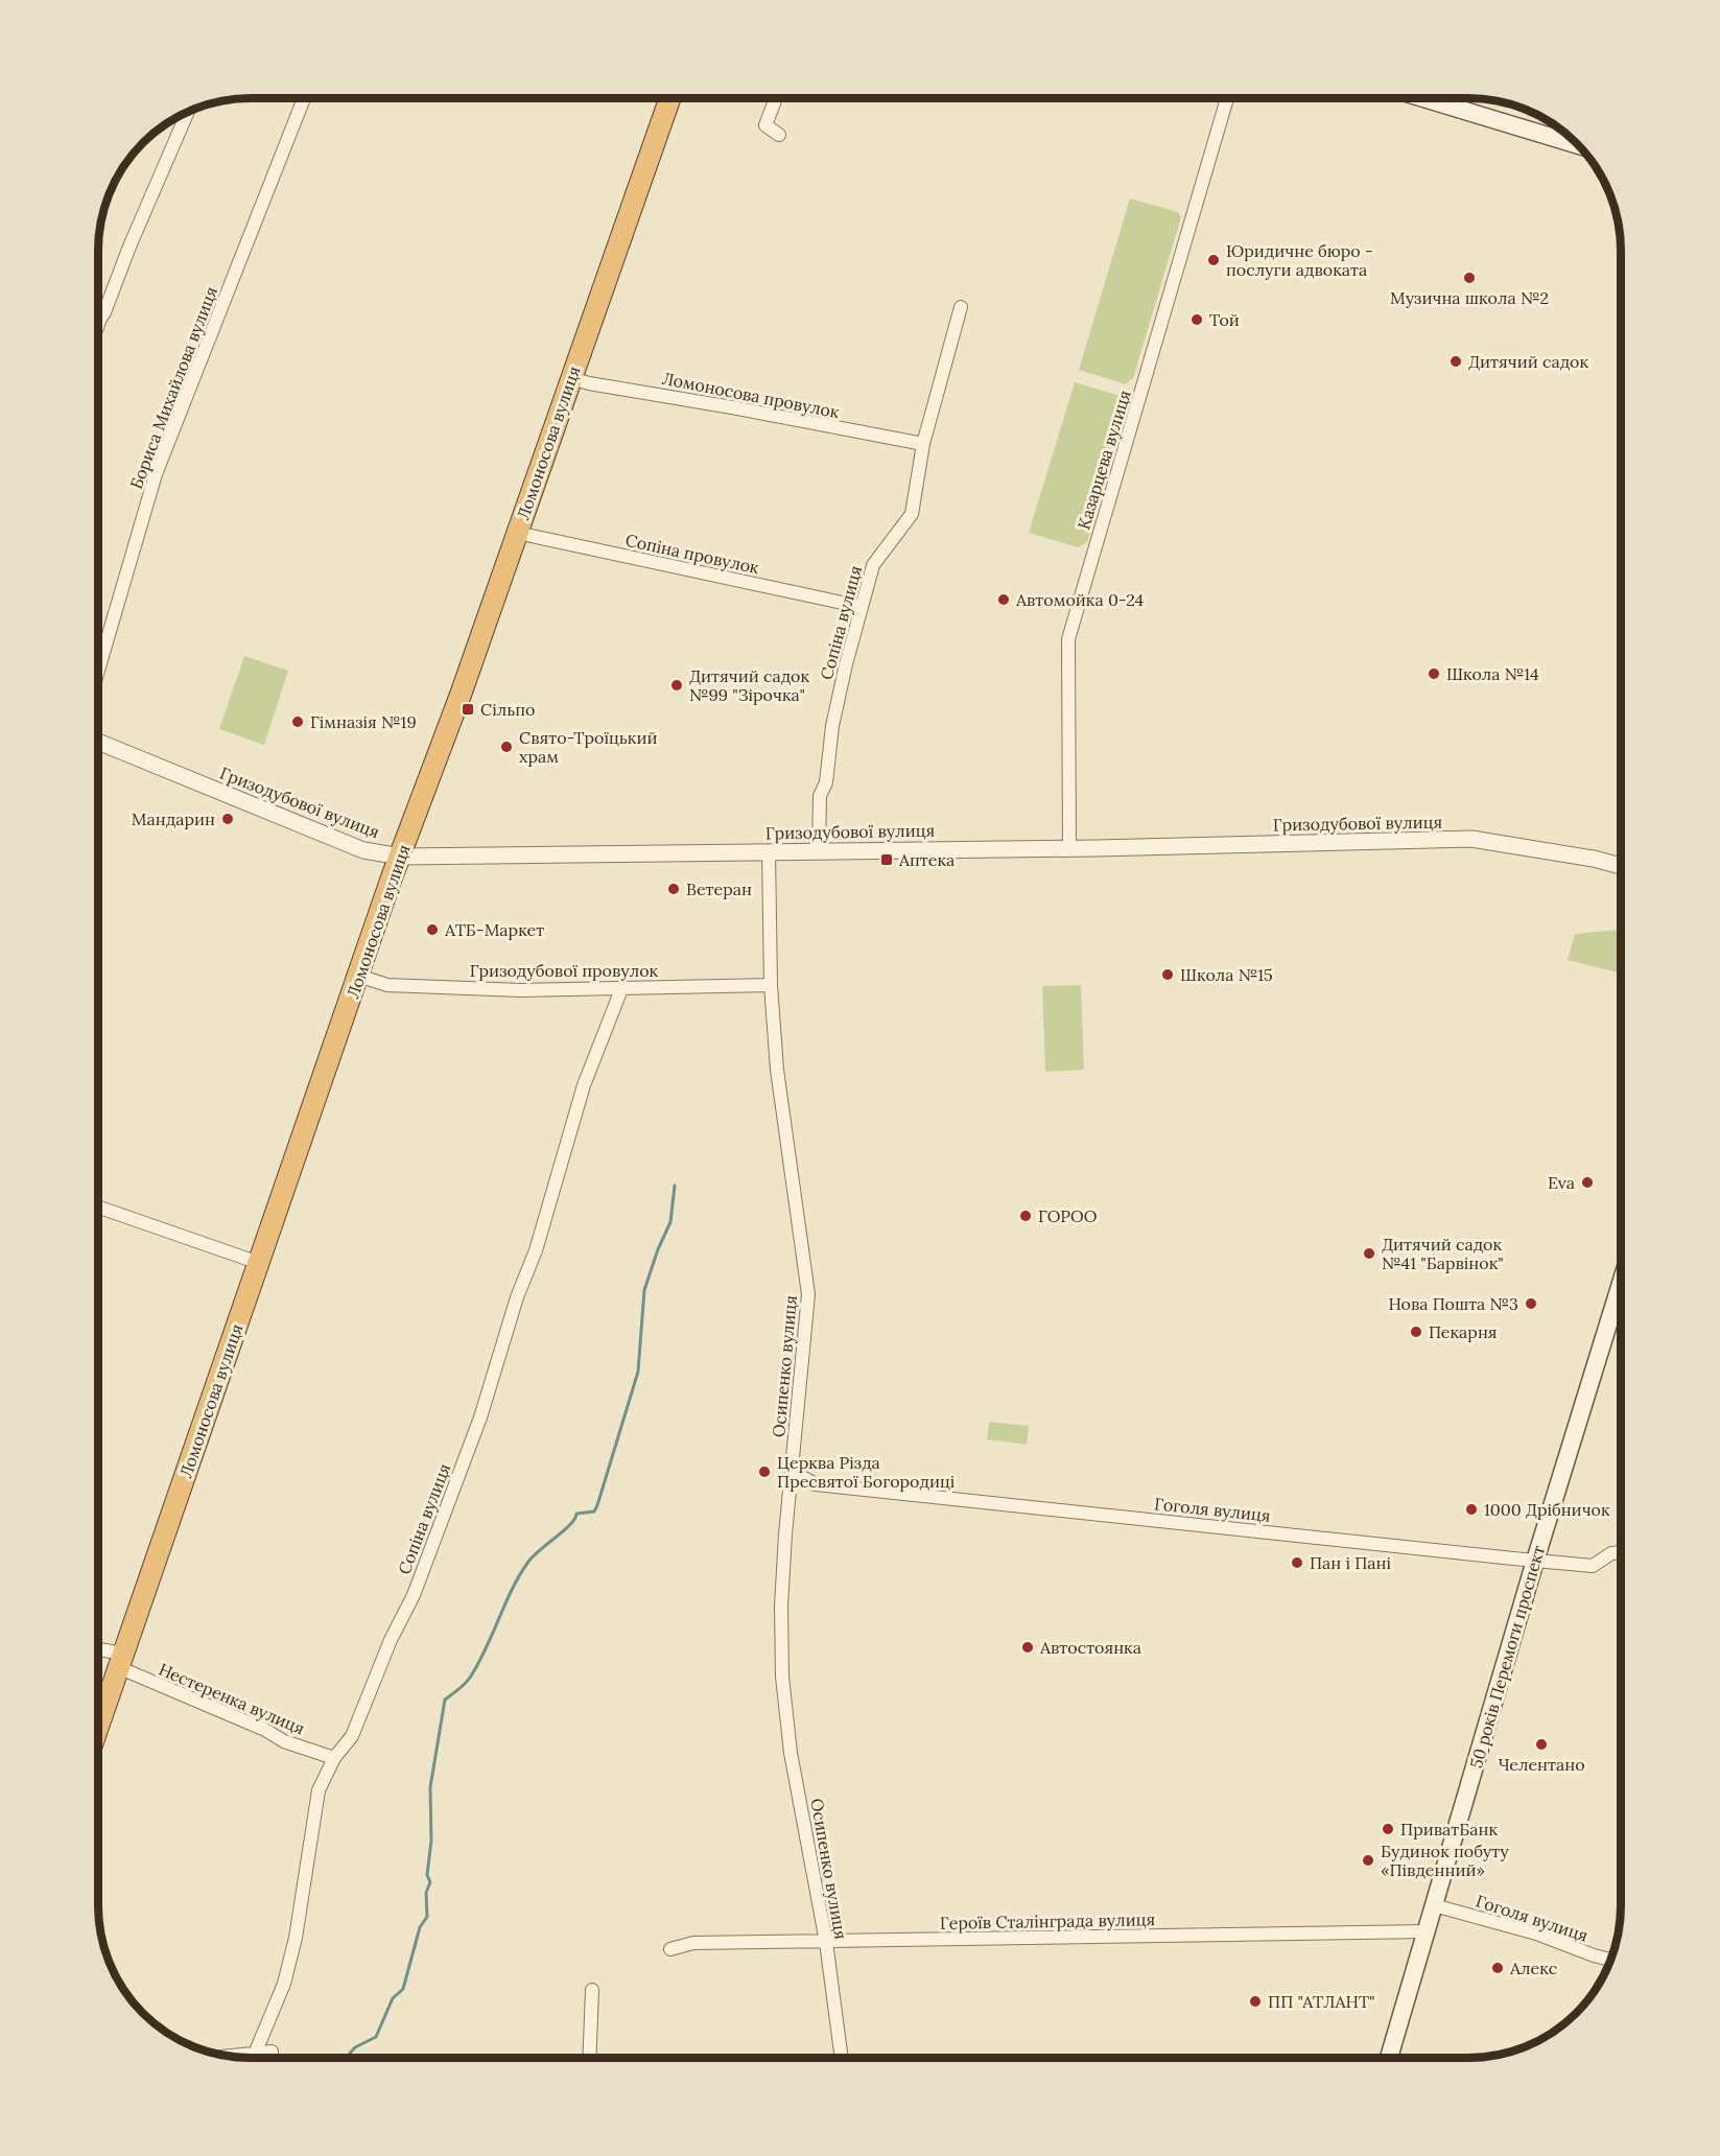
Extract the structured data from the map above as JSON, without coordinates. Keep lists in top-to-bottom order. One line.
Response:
{"streets":{"highway":["Ломоносова вулиця"],"main road":["50 років Перемоги проспект"],"street":["Бориса Михайлова вулиця","Ломоносова провулок","Казарцева вулиця","Сопіна провулок","Сопіна вулиця","Гризодубової вулиця","Гризодубової провулок","Осипенко вулиця","Гоголя вулиця","Нестеренка вулиця","Героїв Сталінграда вулиця"]},"crossings":[["Ломоносова провулок","Ломоносова вулиця"],["Ломоносова провулок","Сопіна вулиця"],["Ломоносова вулиця","Сопіна провулок"],["Ломоносова вулиця","Гризодубової вулиця"],["Ломоносова вулиця","Гризодубової провулок"],["Ломоносова вулиця","Нестеренка вулиця"],["Казарцева вулиця","Гризодубової вулиця"],["Сопіна провулок","Сопіна вулиця"],["Сопіна вулиця","Гризодубової вулиця"],["Сопіна вулиця","Гризодубової провулок"],["Сопіна вулиця","Нестеренка вулиця"],["Гризодубової вулиця","Осипенко вулиця"],["Гризодубової провулок","Осипенко вулиця"],["Осипенко вулиця","Гоголя вулиця"],["Осипенко вулиця","Героїв Сталінграда вулиця"],["Гоголя вулиця","50 років Перемоги проспект"],["50 років Перемоги проспект","Героїв Сталінграда вулиця"]],"places":{"other":["Юридичне бюро - послуги адвоката","Музична школа №2","Той","Дитячий садок","Автомойка 0-24","Школа №14","Дитячий садок №99 \"Зірочка\"","Гімназія №19","Свято-Троїцький храм","Мандарин","Ветеран","АТБ-Маркет","Школа №15","Eva","ГОРОО","Дитячий садок №41 \"Барвінок\"","Нова Пошта №3","Пекарня","Церква Різда Пресвятої Богородиці","1000 Дрібничок","Пан і Пані","Автостоянка","Челентано","ПриватБанк","Будинок побуту «Південний»","Алекс","ПП \"АТЛАНТ\""],"transit":["Сільпо","Аптека"]}}
